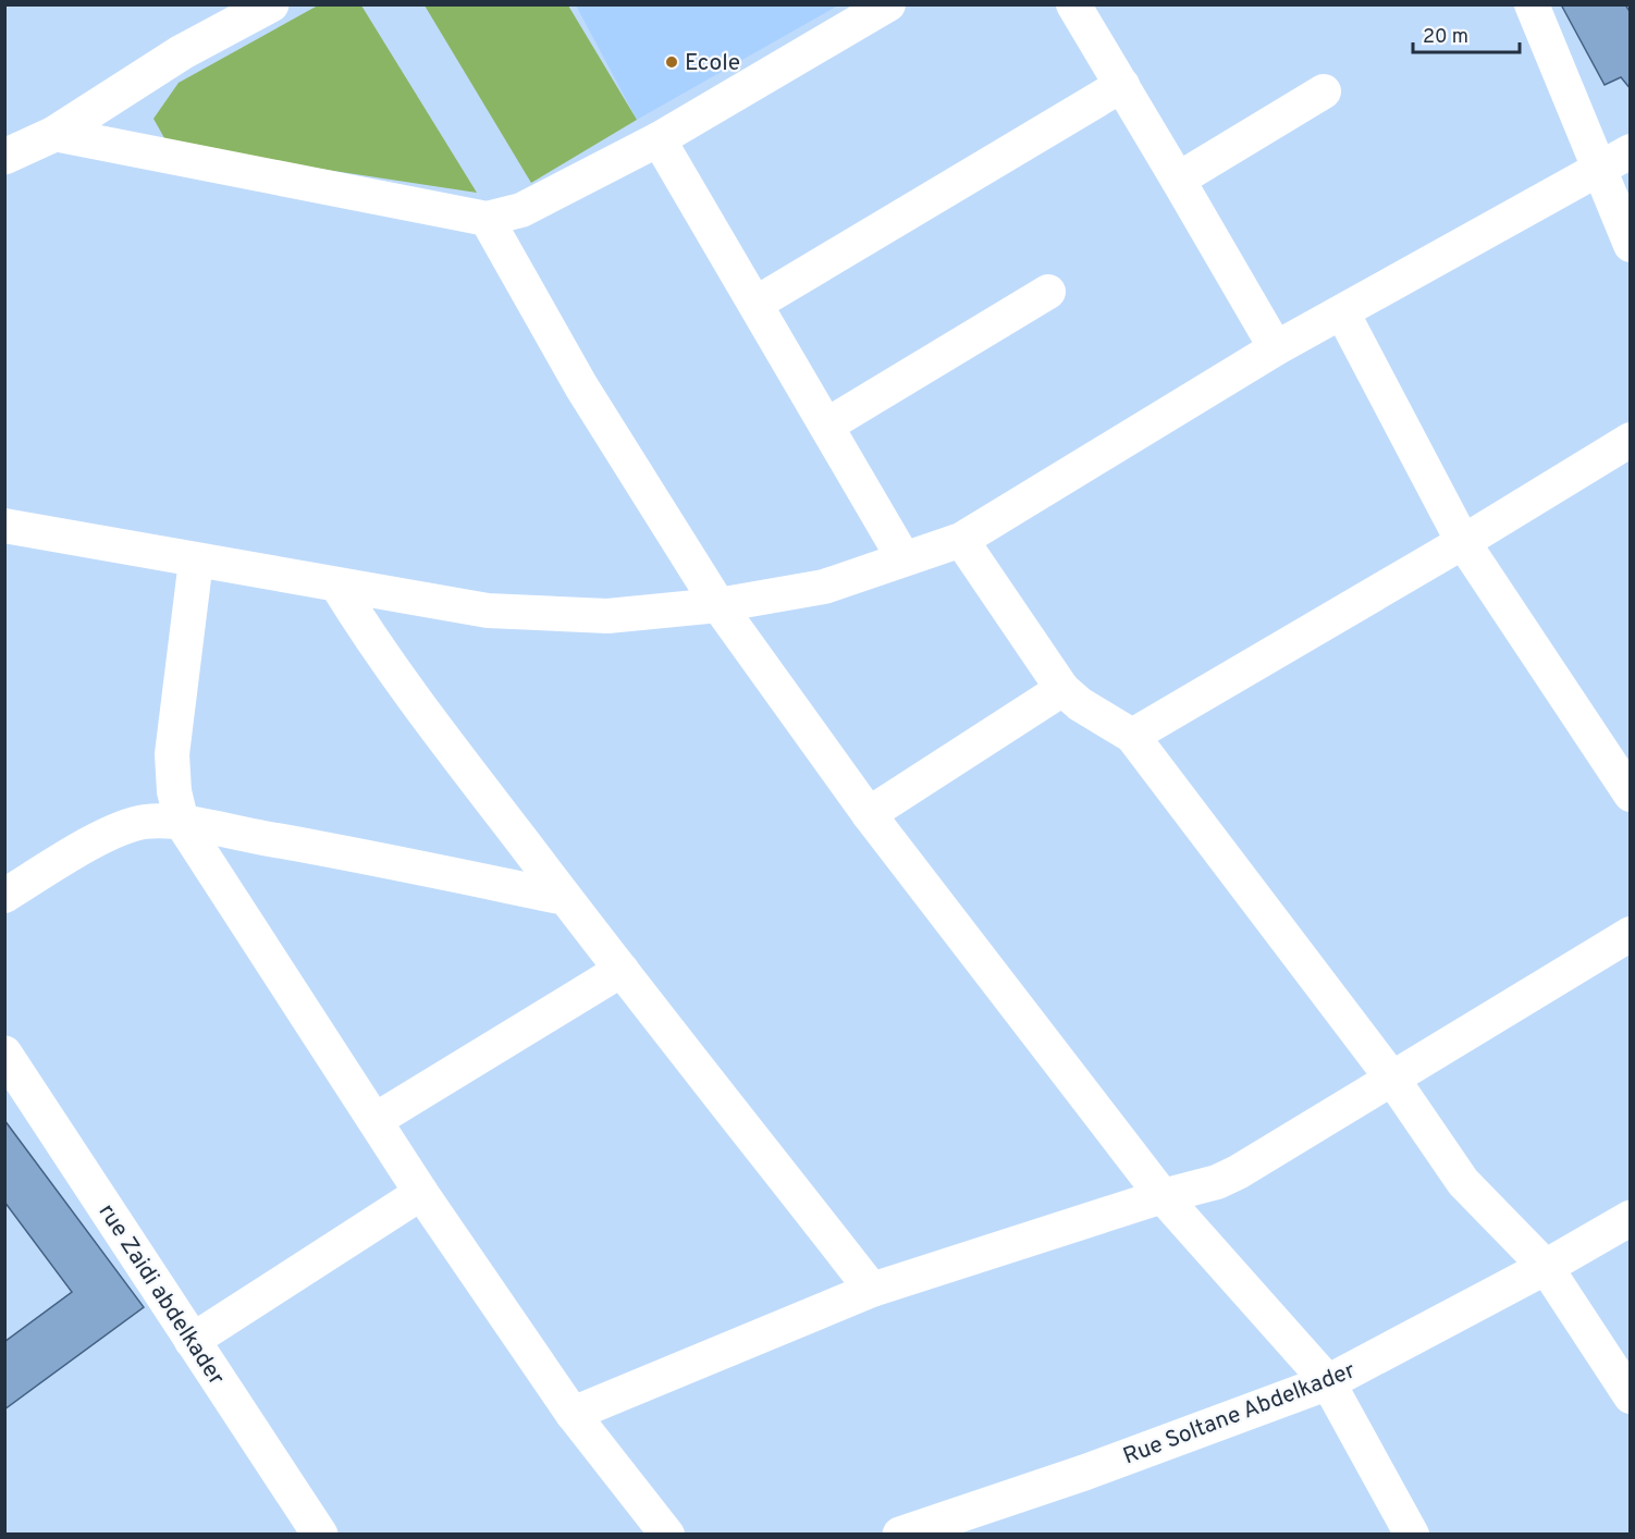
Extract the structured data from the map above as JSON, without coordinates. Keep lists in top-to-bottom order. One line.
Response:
{"streets":{"main road":["rue Zaidi abdelkader","Rue Soltane Abdelkader"]},"places":["Ecole"],"scale_bar":"20 m"}
